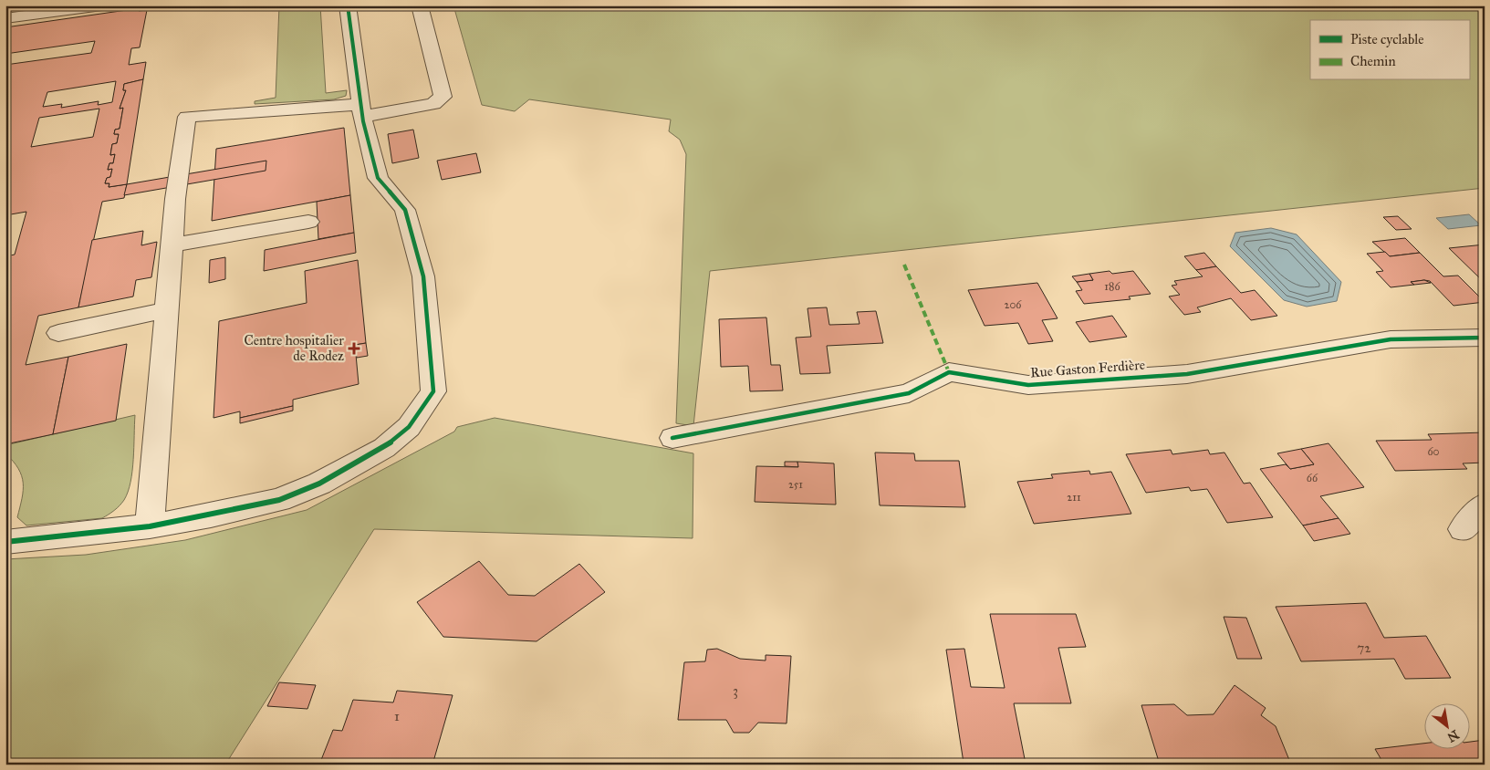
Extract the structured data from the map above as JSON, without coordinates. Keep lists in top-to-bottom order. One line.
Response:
{"streets":{"street":["Rue Gaston Ferdière"]},"places":{"health":["Centre hospitalier de Rodez"]},"house_numbers":["186","206","60","66","251","211","72","3","1"],"legend":["Piste cyclable","Chemin"],"north":"bottom right"}
